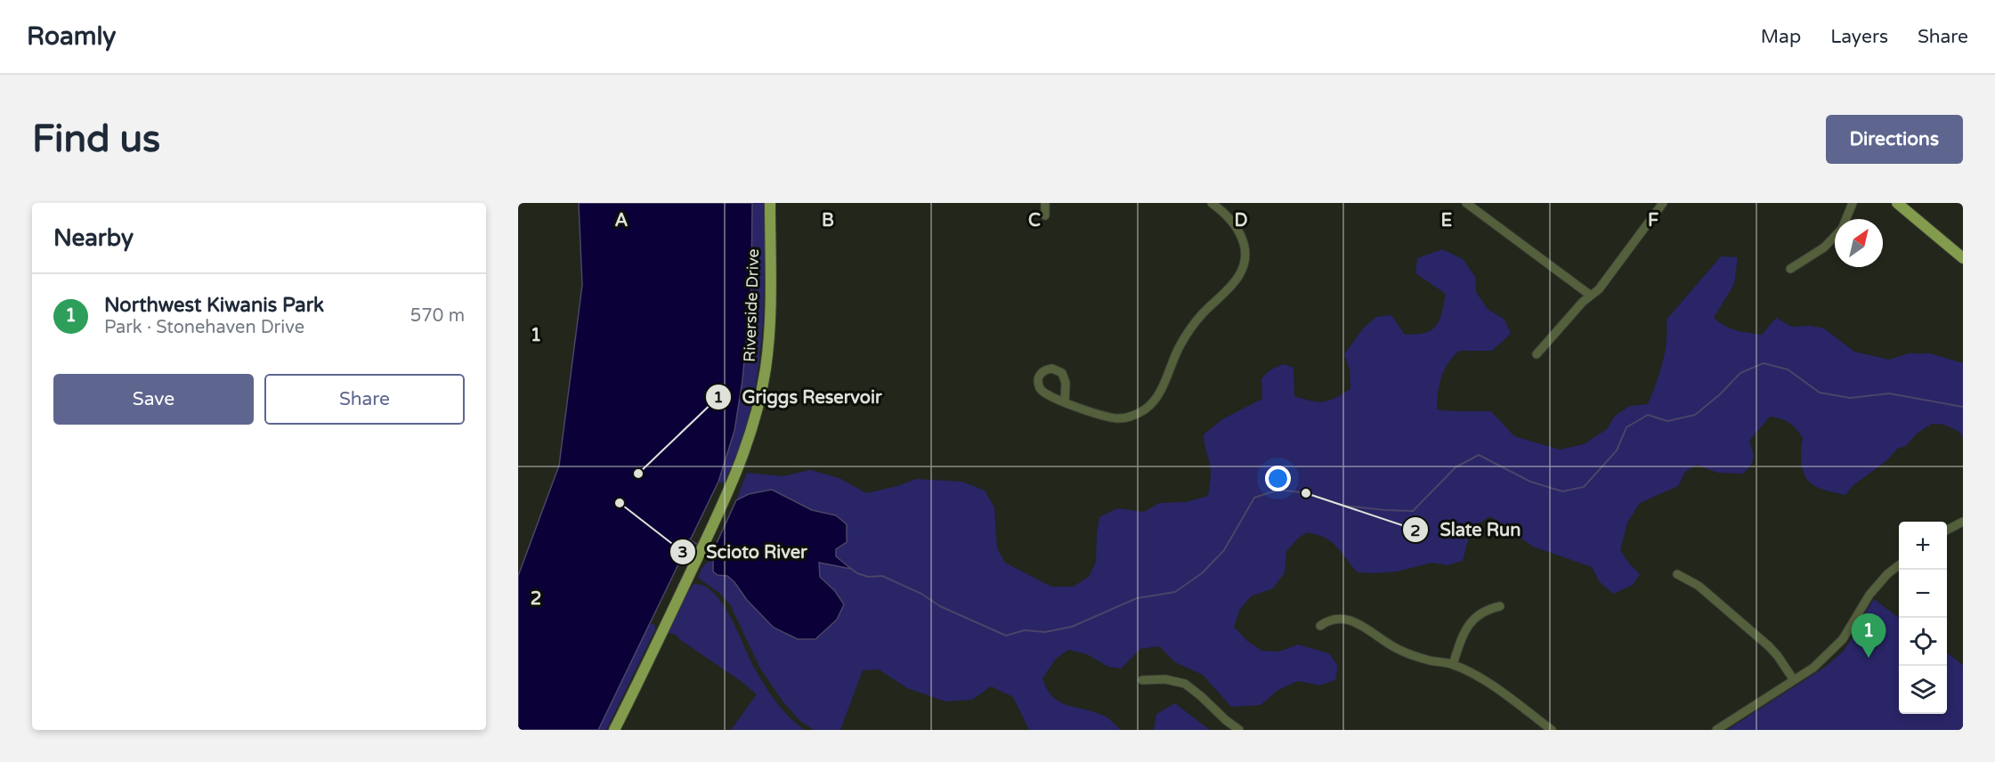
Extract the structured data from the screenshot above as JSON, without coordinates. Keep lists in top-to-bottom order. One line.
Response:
{"streets":{"main road":["Riverside Drive"]},"places":["Griggs Reservoir","Slate Run","Scioto River"],"north":"top right","page":{"header":"Roamly","nav":["Map","Layers","Share"],"buttons":["Directions",["Save","Share"]],"title":"Find us","heading":"Nearby","list":[{"mark":"1","name":"Northwest Kiwanis Park","note":"Park · Stonehaven Drive","value":"570 m"}],"map_buttons":["+","−"],"pins":"1"},"grid":{"columns":["A","B","C","D","E","F"],"rows":["1","2"]}}
